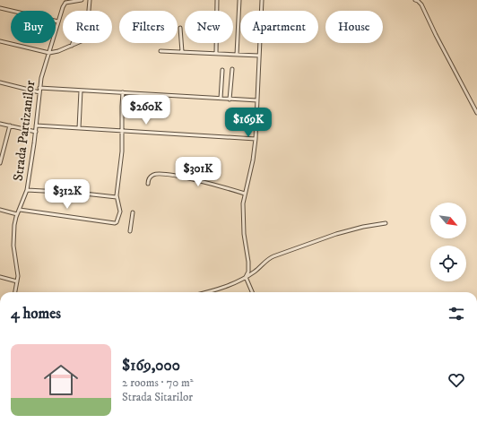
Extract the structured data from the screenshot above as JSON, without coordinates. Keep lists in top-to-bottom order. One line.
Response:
{"streets":{"street":["Strada Partizanilor"]},"north":"bottom right","page":{"chip":["Buy","Rent","Filters","New","Apartment","House"],"price":["$260K","$169K","$301K","$312K"],"heading":"4 homes","list":[{"name":"$169,000","note":"2 rooms · 70 m² · Strada Sitarilor"}]}}
